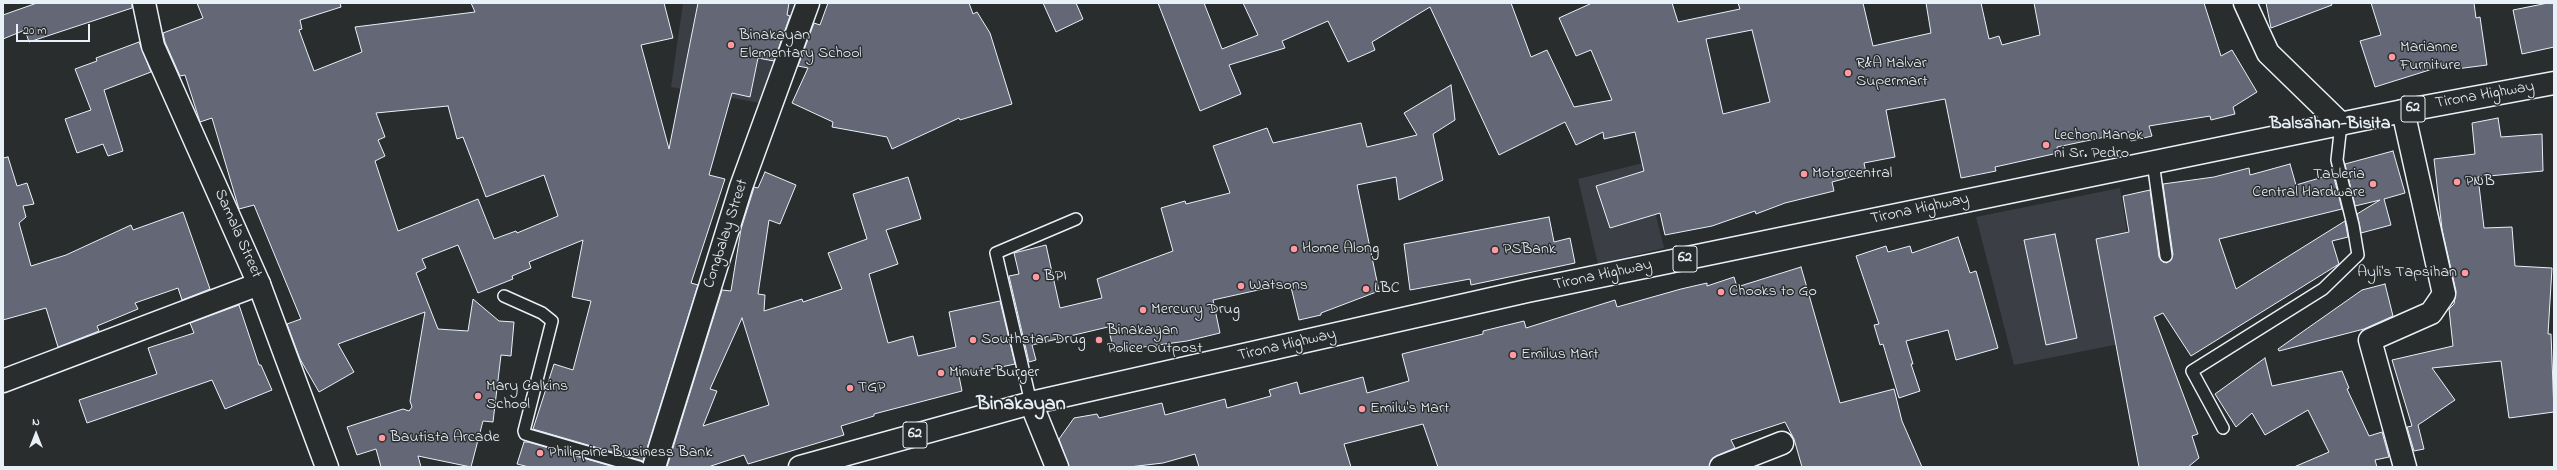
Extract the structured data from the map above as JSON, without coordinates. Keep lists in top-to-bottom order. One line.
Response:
{"streets":{"main road":["Tirona Highway","62","Samala Street","Congbalay Street"]},"districts":["Balsahan-Bisita","Binakayan"],"places":["Binakayan Elementary School","Marianne Furniture","R&A Malvar Supermart","Lechon Manok ni Sr. Pedro","Motorcentral","PNB","Tableria Central Hardware","Home Along","PSBank","Ayli's Tapsihan","BPI","Watsons","LBC","Chooks to Go","Mercury Drug","Southstar Drug","Binakayan Police Outpost","Emilus Mart","Minute Burger","TGP","Mary Calkins School","Emilu's Mart","Bautista Arcade","Philippine Business Bank"],"scale_bar":"20 m","north":"top"}
